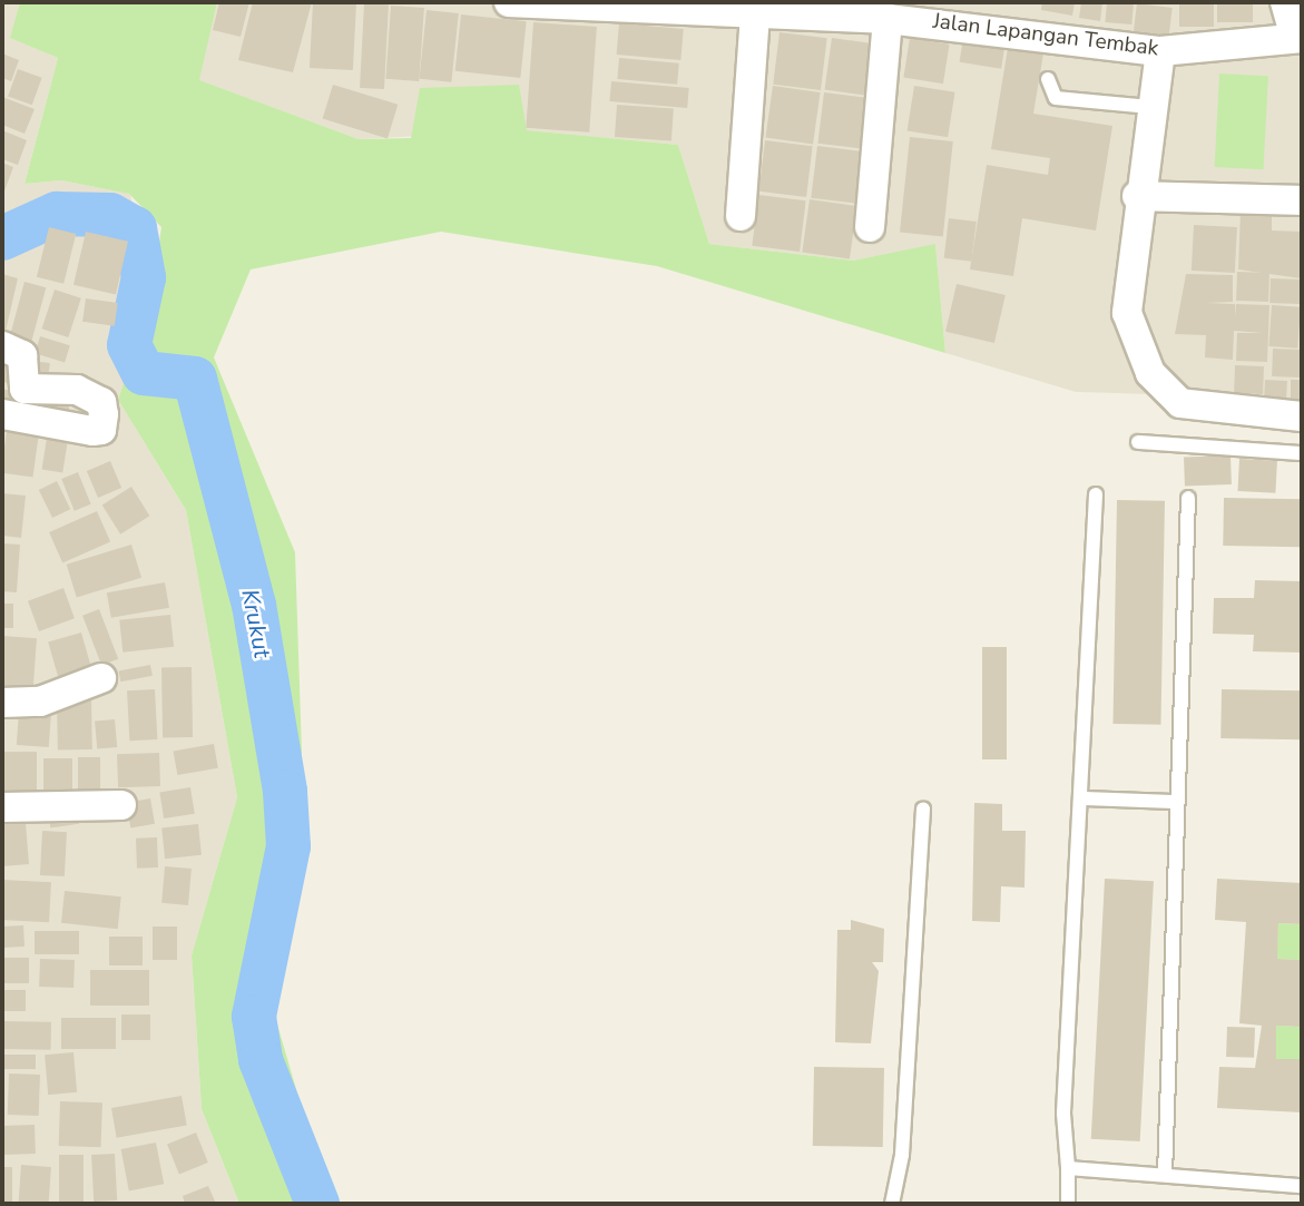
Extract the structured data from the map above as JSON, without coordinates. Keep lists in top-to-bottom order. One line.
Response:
{"streets":{"street":["Jalan Lapangan Tembak"]},"water":["Krukut"]}
